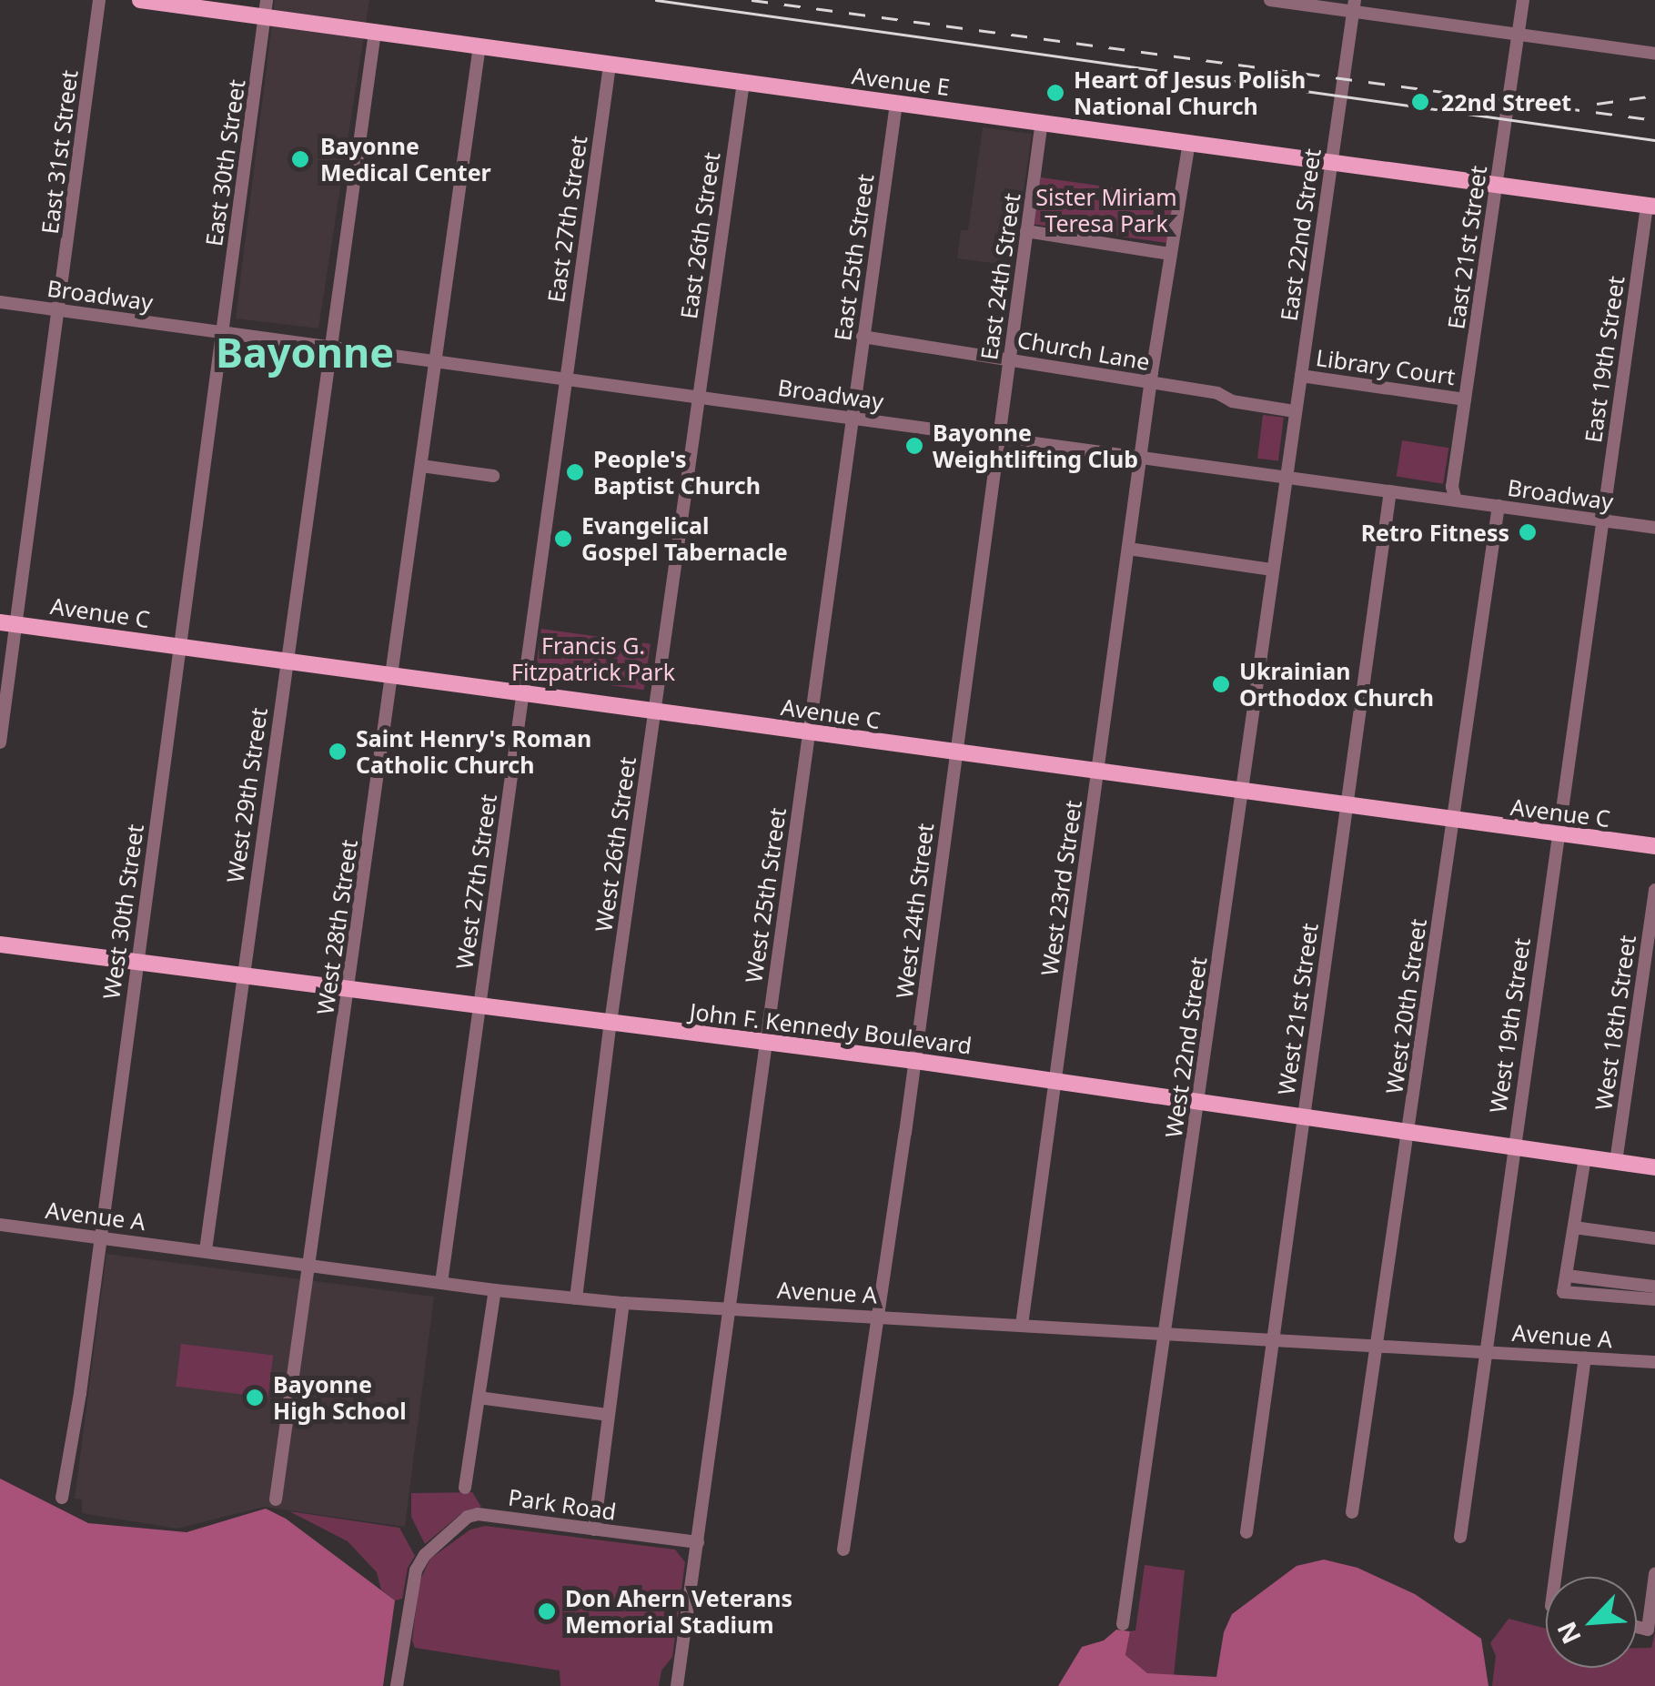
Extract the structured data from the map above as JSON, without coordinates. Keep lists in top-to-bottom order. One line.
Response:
{"streets":{"main road":["Avenue E","Avenue C","John F. Kennedy Boulevard"],"street":["East 31st Street","East 30th Street","East 27th Street","East 22nd Street","East 26th Street","East 21st Street","East 25th Street","East 24th Street","Broadway","Church Lane","East 19th Street","Library Court","West 29th Street","West 26th Street","West 27th Street","West 23rd Street","West 25th Street","West 24th Street","West 30th Street","West 28th Street","West 20th Street","West 21st Street","West 18th Street","West 19th Street","West 22nd Street","Avenue A","Park Road"]},"crossings":[["Avenue E","East 30th Street"],["Avenue E","East 27th Street"],["Avenue E","East 22nd Street"],["Avenue E","East 26th Street"],["Avenue E","East 21st Street"],["Avenue E","East 25th Street"],["Avenue E","East 24th Street"],["Avenue E","East 19th Street"],["Avenue E","West 29th Street"],["Avenue E","West 23rd Street"],["Avenue E","West 28th Street"],["East 31st Street","Broadway"],["East 31st Street","Avenue C"],["East 30th Street","Broadway"],["East 30th Street","West 30th Street"],["East 27th Street","Broadway"],["East 27th Street","West 27th Street"],["East 22nd Street","Broadway"],["East 22nd Street","Church Lane"],["East 22nd Street","Library Court"],["East 22nd Street","West 22nd Street"],["East 26th Street","Broadway"],["East 26th Street","West 26th Street"],["East 21st Street","Broadway"],["East 21st Street","Library Court"],["East 25th Street","Broadway"],["East 25th Street","Church Lane"],["East 25th Street","West 25th Street"],["East 24th Street","Broadway"],["East 24th Street","Church Lane"],["East 24th Street","West 24th Street"],["Broadway","East 19th Street"],["Broadway","West 29th Street"],["Broadway","West 26th Street"],["Broadway","West 27th Street"],["Broadway","West 23rd Street"],["Broadway","West 25th Street"],["Broadway","West 24th Street"],["Broadway","West 30th Street"],["Broadway","West 28th Street"],["Broadway","West 20th Street"],["Broadway","West 21st Street"],["Broadway","West 19th Street"],["Broadway","West 22nd Street"],["Church Lane","West 23rd Street"],["East 19th Street","West 19th Street"],["Avenue C","West 29th Street"],["Avenue C","West 26th Street"],["Avenue C","West 27th Street"],["Avenue C","West 23rd Street"],["Avenue C","West 25th Street"],["Avenue C","West 24th Street"],["Avenue C","West 30th Street"],["Avenue C","West 28th Street"],["Avenue C","West 20th Street"],["Avenue C","West 21st Street"],["Avenue C","West 19th Street"],["Avenue C","West 22nd Street"],["West 29th Street","John F. Kennedy Boulevard"],["West 29th Street","Avenue A"],["West 26th Street","John F. Kennedy Boulevard"],["West 26th Street","Avenue A"],["West 27th Street","John F. Kennedy Boulevard"],["West 27th Street","Avenue A"],["West 23rd Street","John F. Kennedy Boulevard"],["West 23rd Street","Avenue A"],["West 25th Street","John F. Kennedy Boulevard"],["West 25th Street","Avenue A"],["West 25th Street","Park Road"],["West 24th Street","John F. Kennedy Boulevard"],["West 24th Street","Avenue A"],["West 30th Street","John F. Kennedy Boulevard"],["West 30th Street","Avenue A"],["West 28th Street","John F. Kennedy Boulevard"],["West 28th Street","Avenue A"],["West 20th Street","John F. Kennedy Boulevard"],["West 20th Street","Avenue A"],["West 21st Street","John F. Kennedy Boulevard"],["West 21st Street","Avenue A"],["West 18th Street","John F. Kennedy Boulevard"],["West 19th Street","John F. Kennedy Boulevard"],["West 19th Street","Avenue A"],["John F. Kennedy Boulevard","West 22nd Street"],["West 22nd Street","Avenue A"]],"districts":["Bayonne"],"parks":["Sister Miriam Teresa Park","Francis G. Fitzpatrick Park"],"places":["Heart of Jesus Polish National Church","22nd Street","Bayonne Medical Center","Bayonne Weightlifting Club","People's Baptist Church","Retro Fitness","Evangelical Gospel Tabernacle","Ukrainian Orthodox Church","Saint Henry's Roman Catholic Church","Bayonne High School","Don Ahern Veterans Memorial Stadium"],"north":"bottom left"}
